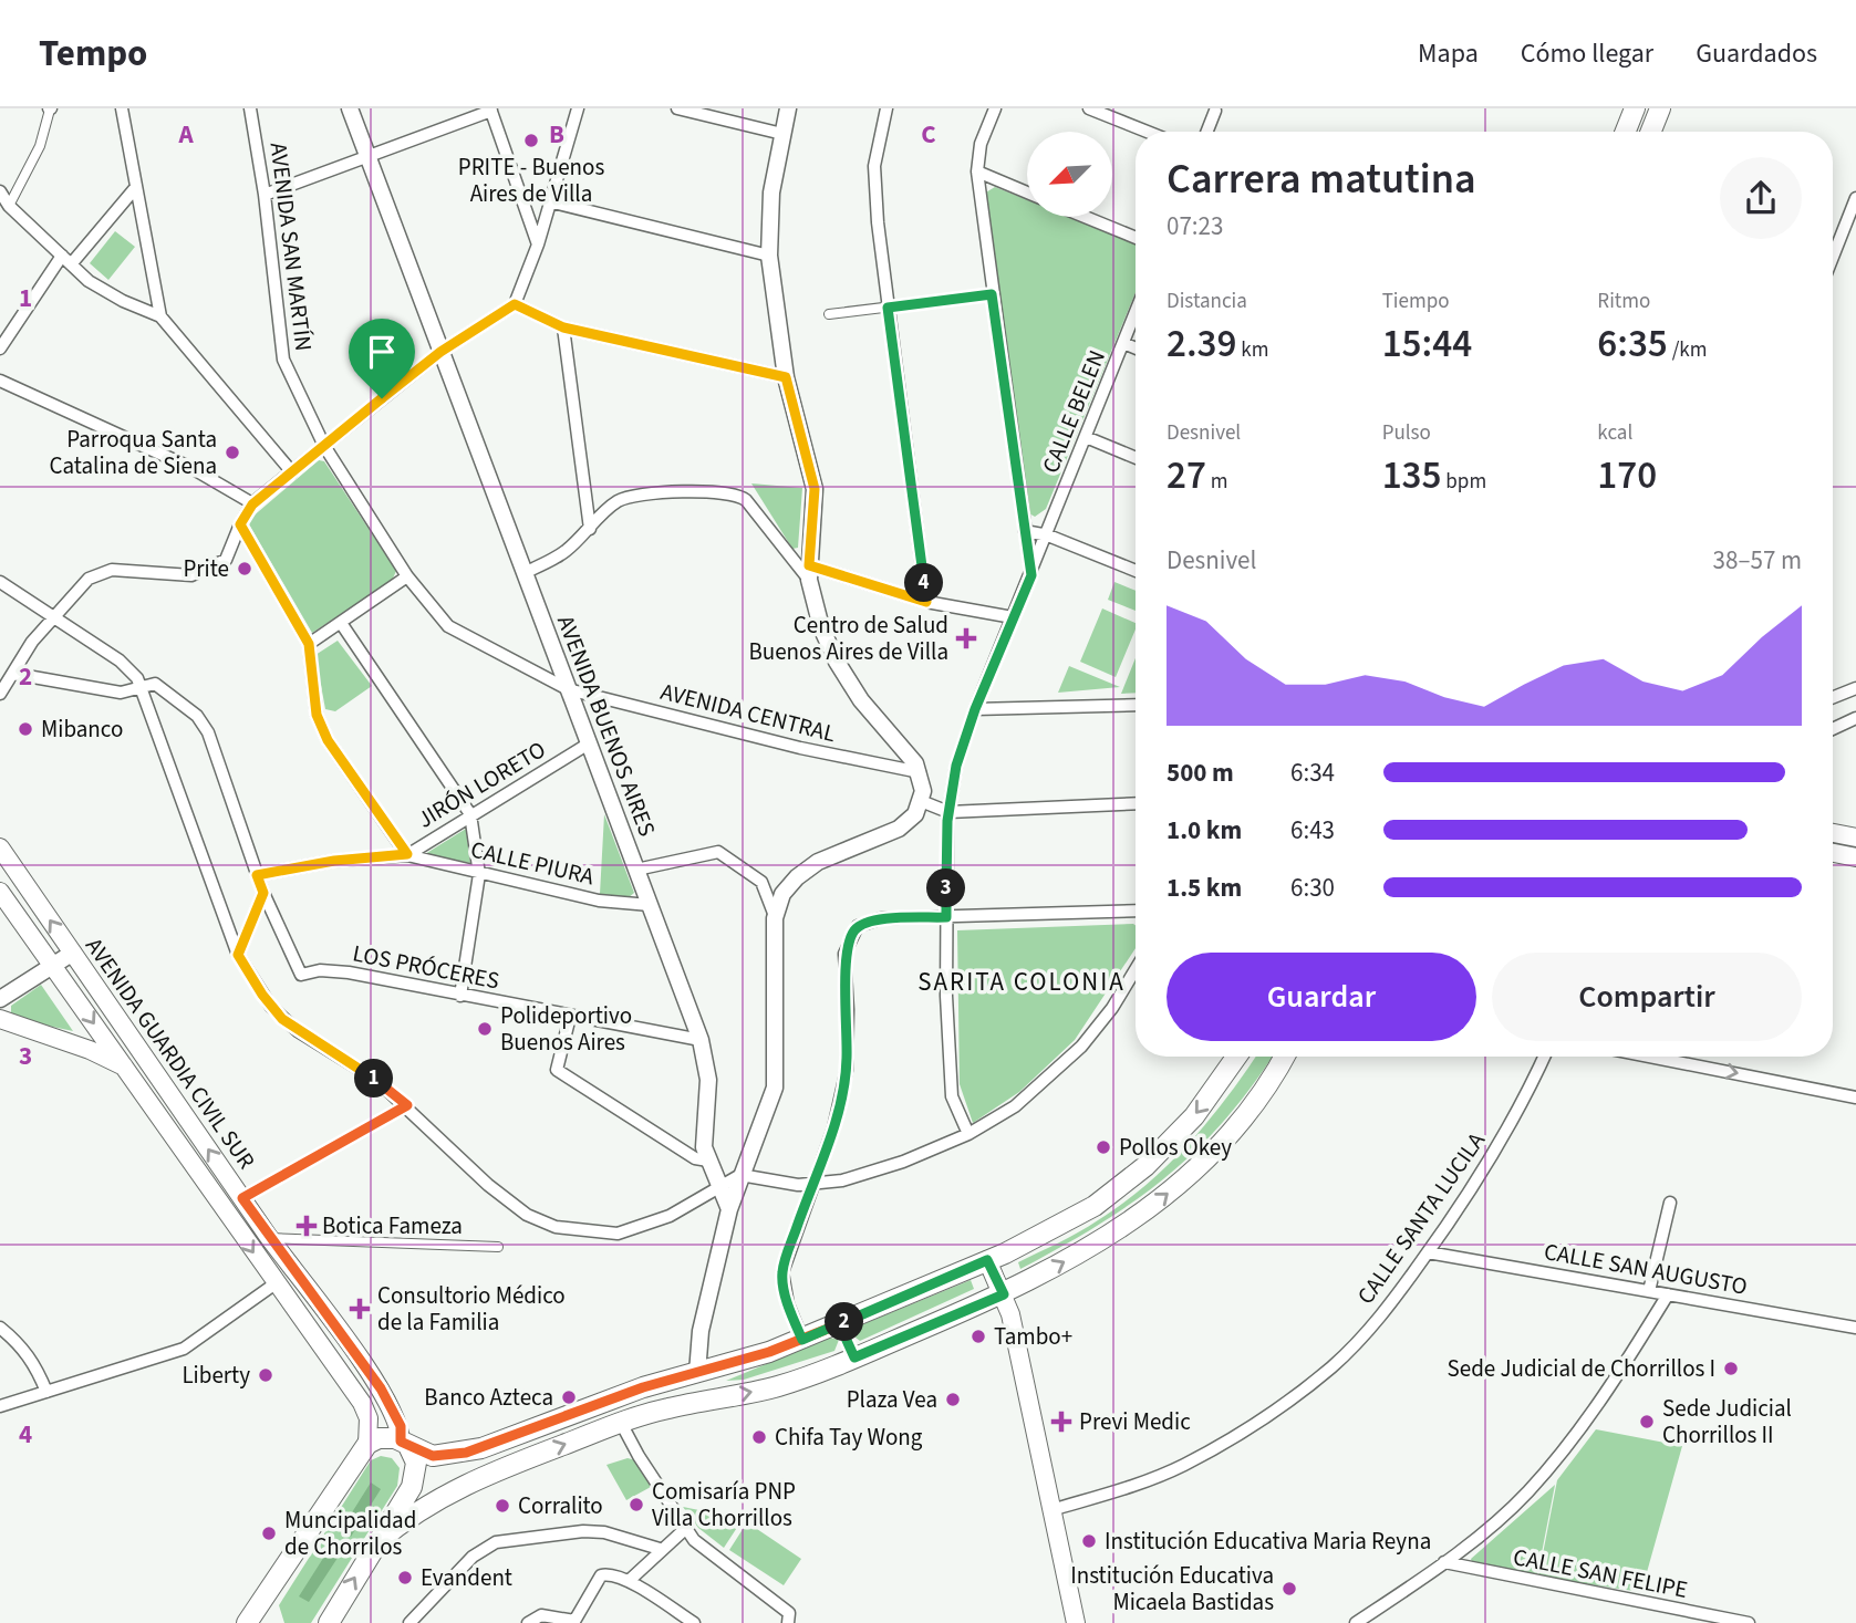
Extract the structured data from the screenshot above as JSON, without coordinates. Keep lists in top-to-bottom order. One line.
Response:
{"streets":{"main road":["AVENIDA GUARDIA CIVIL SUR"],"street":["AVENIDA SAN MARTÍN","CALLE BELEN","AVENIDA CENTRAL","AVENIDA BUENOS AIRES","JIRÓN LORETO","CALLE PIURA","LOS PRÓCERES","CALLE SANTA LUCILA","CALLE SAN AUGUSTO","CALLE SAN FELIPE"]},"crossings":[["AVENIDA SAN MARTÍN","AVENIDA CENTRAL"],["AVENIDA SAN MARTÍN","AVENIDA BUENOS AIRES"],["AVENIDA CENTRAL","AVENIDA BUENOS AIRES"],["AVENIDA BUENOS AIRES","JIRÓN LORETO"],["AVENIDA BUENOS AIRES","CALLE PIURA"],["AVENIDA BUENOS AIRES","LOS PRÓCERES"],["JIRÓN LORETO","CALLE PIURA"],["JIRÓN LORETO","LOS PRÓCERES"],["CALLE SANTA LUCILA","CALLE SAN AUGUSTO"]],"districts":["SARITA COLONIA"],"places":{"other":["PRITE - Buenos Aires de Villa","Parroqua Santa Catalina de Siena","Prite","Mibanco","Polideportivo Buenos Aires","Pollos Okey","Tambo+","Sede Judicial de Chorrillos I","Liberty","Banco Azteca","Plaza Vea","Sede Judicial Chorrillos II","Chifa Tay Wong","Comisaría PNP Villa Chorrillos","Corralito","Muncipalidad de Chorrilos","Institución Educativa Maria Reyna","Evandent","Institución Educativa Micaela Bastidas"],"health":["Centro de Salud Buenos Aires de Villa","Botica Fameza","Consultorio Médico de la Familia","Previ Medic"]},"north":"bottom left","page":{"header":"Tempo","nav":["Mapa","Cómo llegar","Guardados"],"heading":["Carrera matutina","07:23"],"stats":[["Distancia","2.39 km"],["Tiempo","15:44"],["Ritmo","6:35 /km"],["Desnivel","27 m"],["Pulso","135 bpm"],["kcal","170"]],"chart":["Desnivel","38–57 m"],"pins":["4","3","1","2"],"list":[{"name":"500 m","note":"6:34"},{"name":"1.0 km","note":"6:43"},{"name":"1.5 km","note":"6:30"}],"buttons":["Guardar","Compartir"]},"grid":{"columns":["A","B","C"],"rows":["1","2","3","4"]}}
